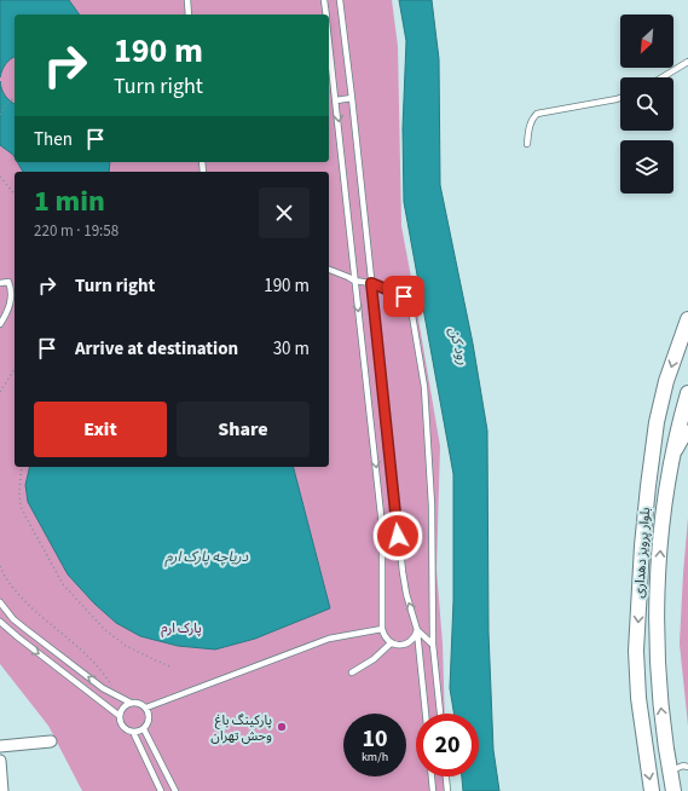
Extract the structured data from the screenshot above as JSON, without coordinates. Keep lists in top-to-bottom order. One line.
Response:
{"streets":{"main road":["بلوار پرویز دهداری"]},"water":["رود کن","دریاچه پارک ارم"],"parks":["پارک ارم"],"places":["پارکینگ باغ وحش تهران"],"north":"bottom left","page":{"turn":["190 m","Turn right"],"then":"Then","heading":["1 min","220 m · 19:58"],"list":[{"name":"Turn right","value":"190 m"},{"name":"Arrive at destination","value":"30 m"}],"buttons":["Exit","Share"],"speed":"10 km/h","limit":"20"}}
